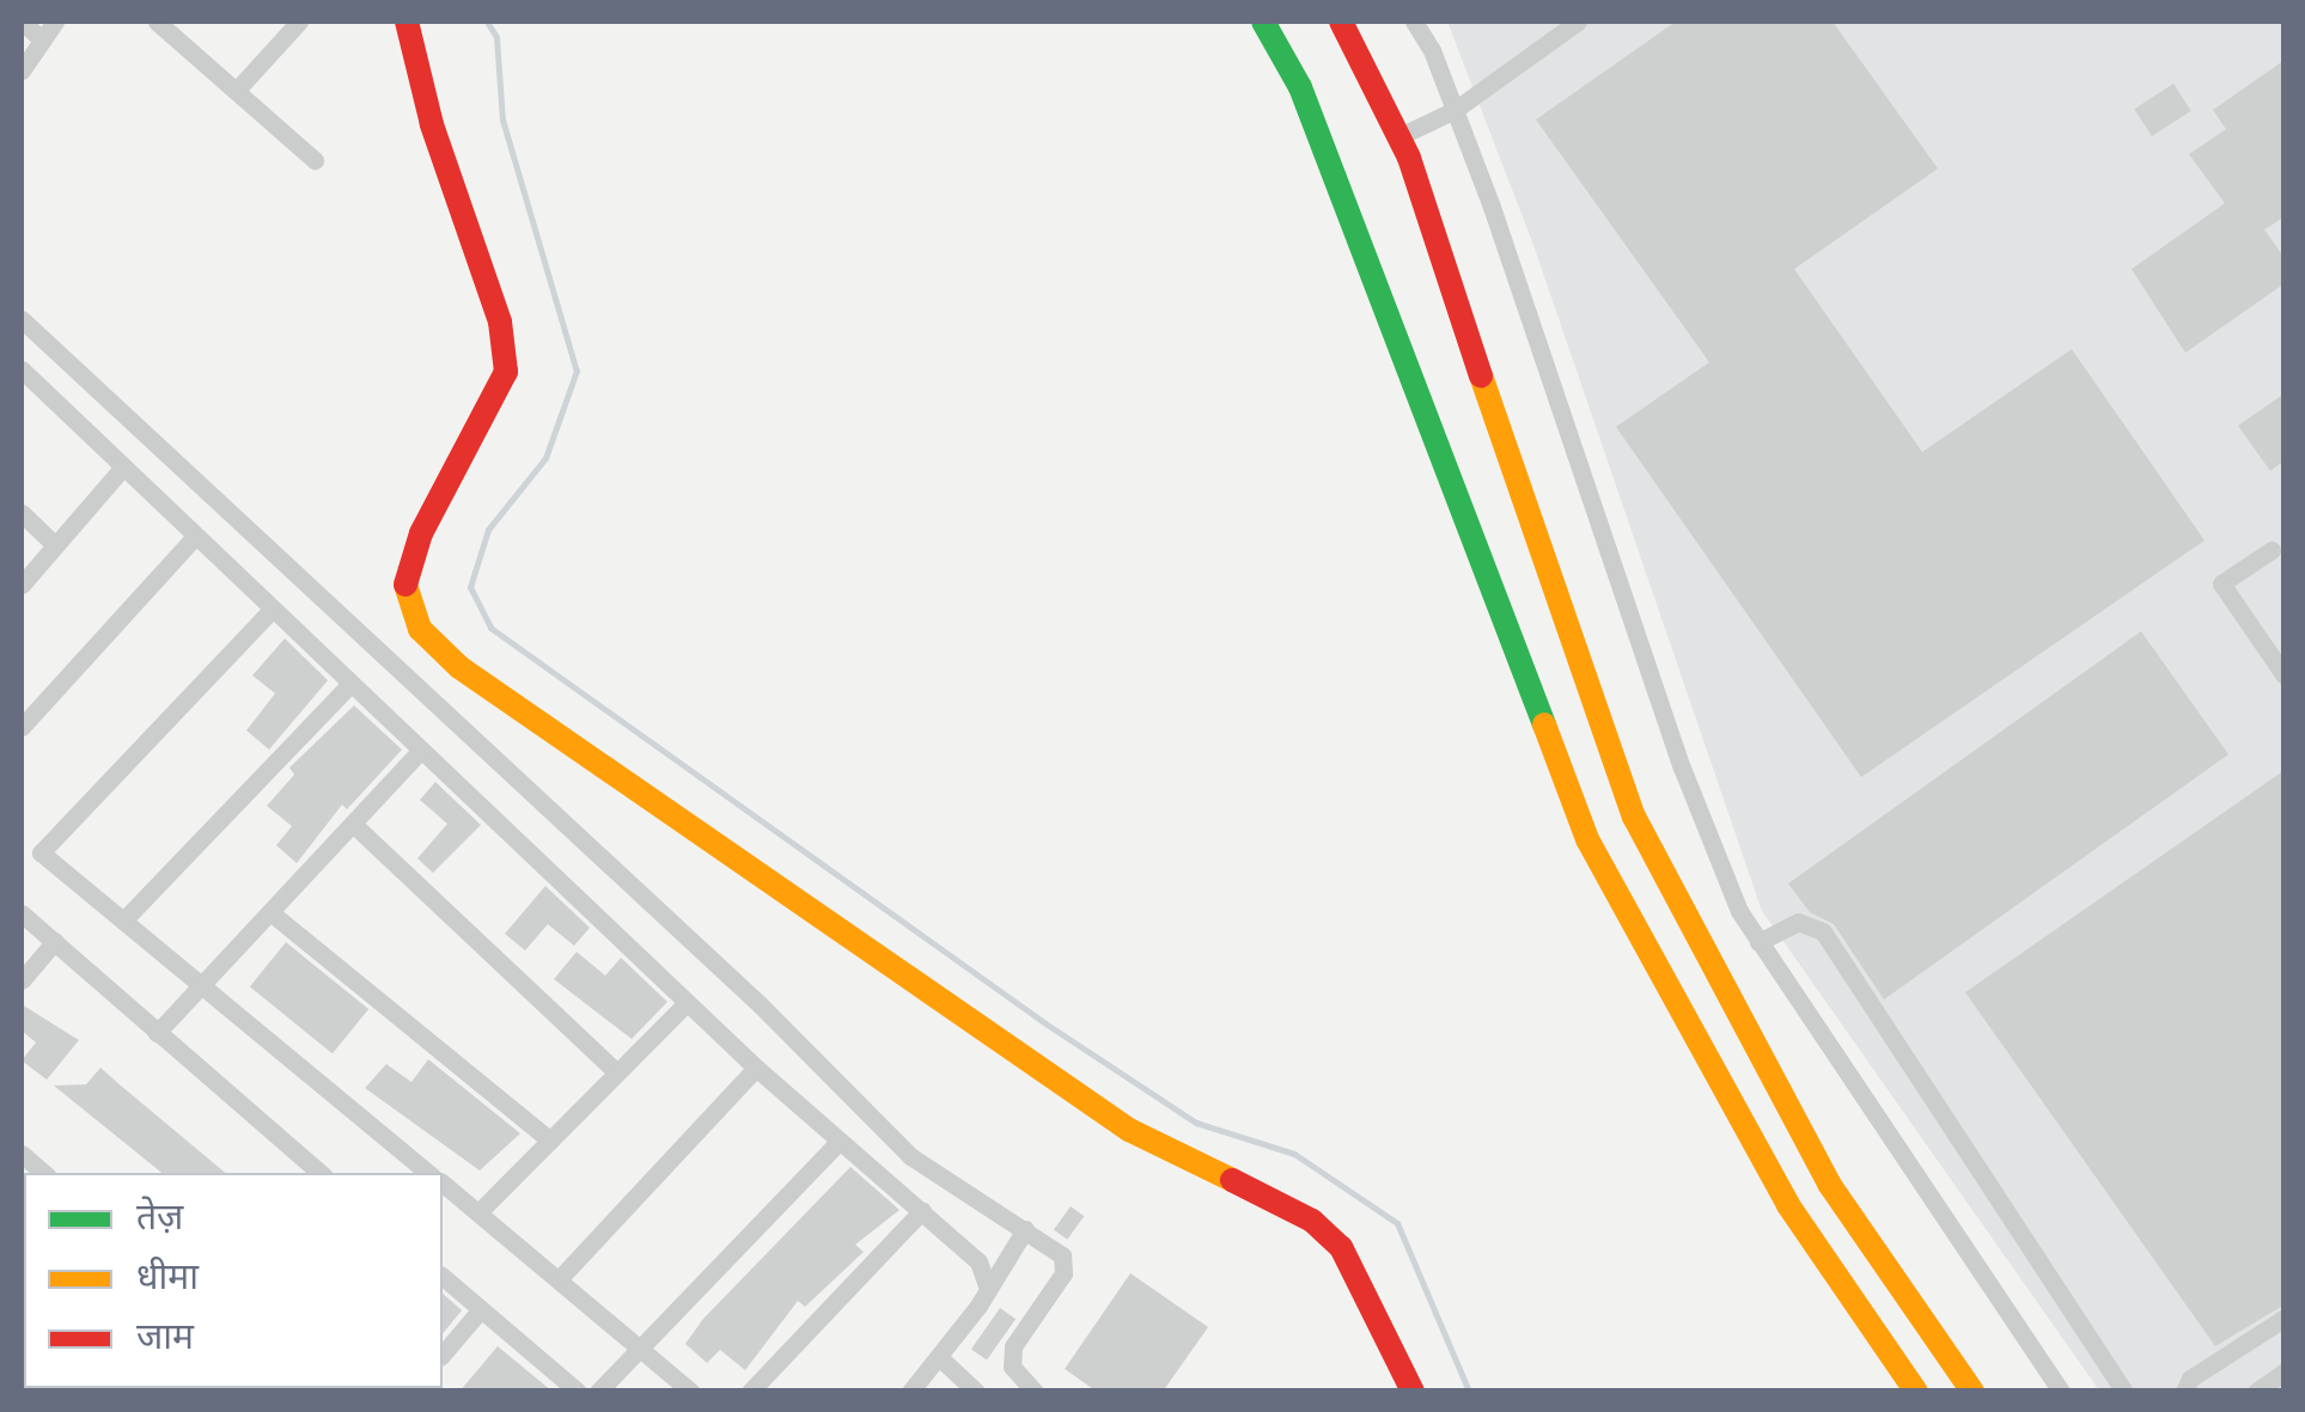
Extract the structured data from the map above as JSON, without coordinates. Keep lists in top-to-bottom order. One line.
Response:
{"legend":["तेज़","धीमा","जाम"]}
